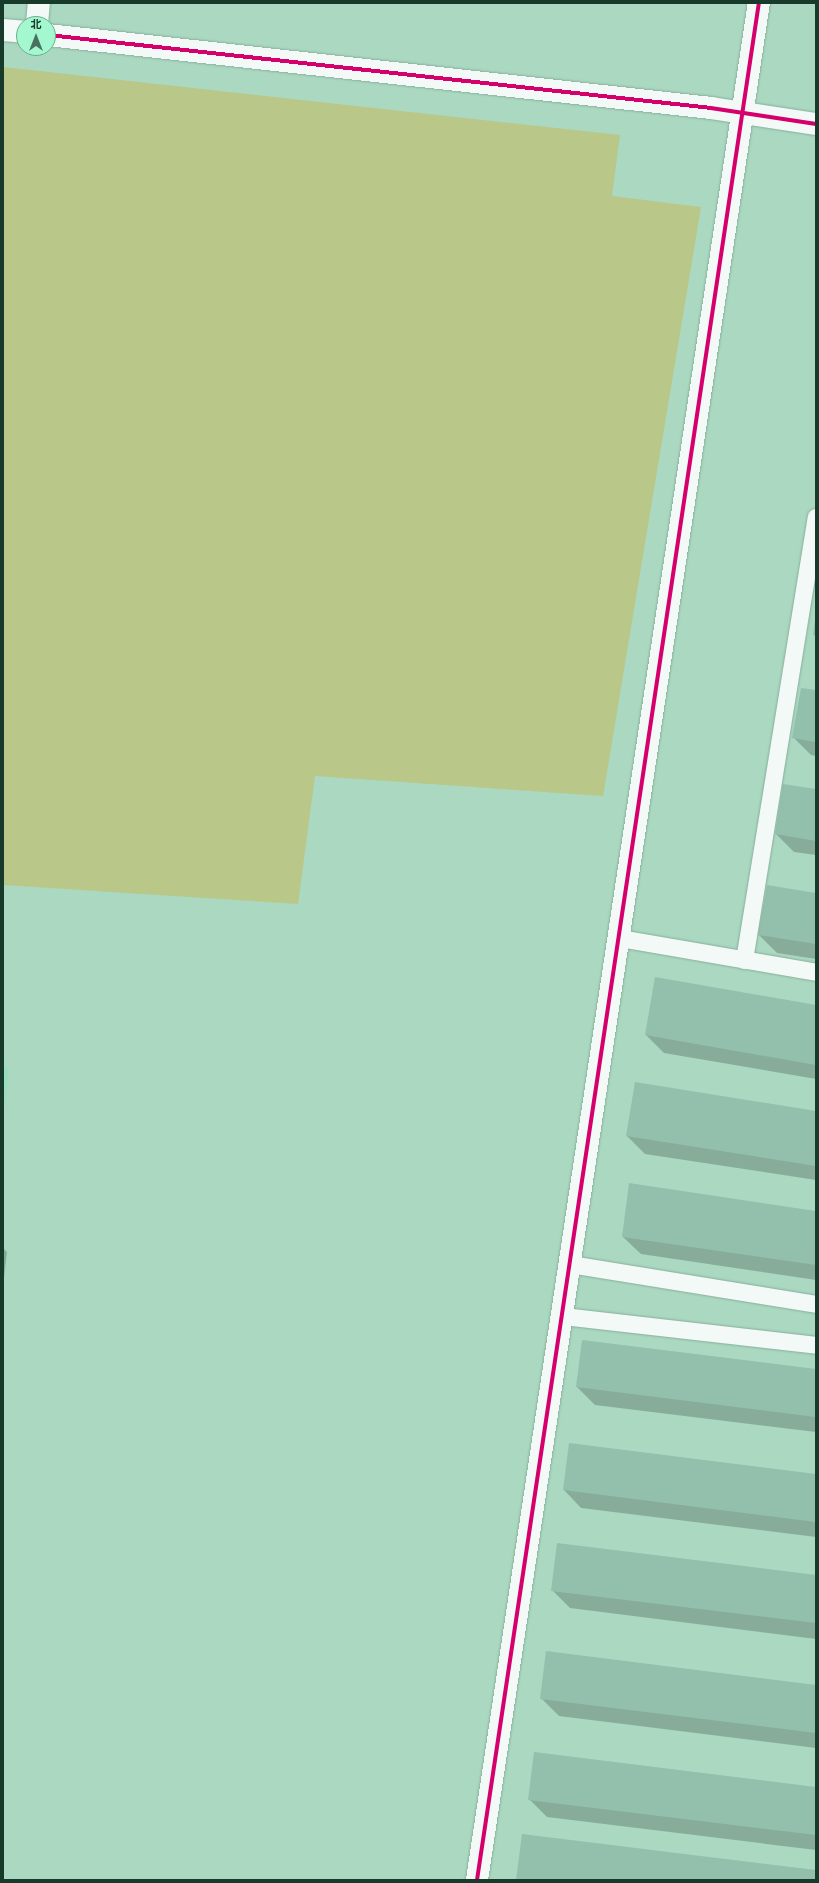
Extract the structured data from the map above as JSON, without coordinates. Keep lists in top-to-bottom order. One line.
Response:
{"north":"top"}
